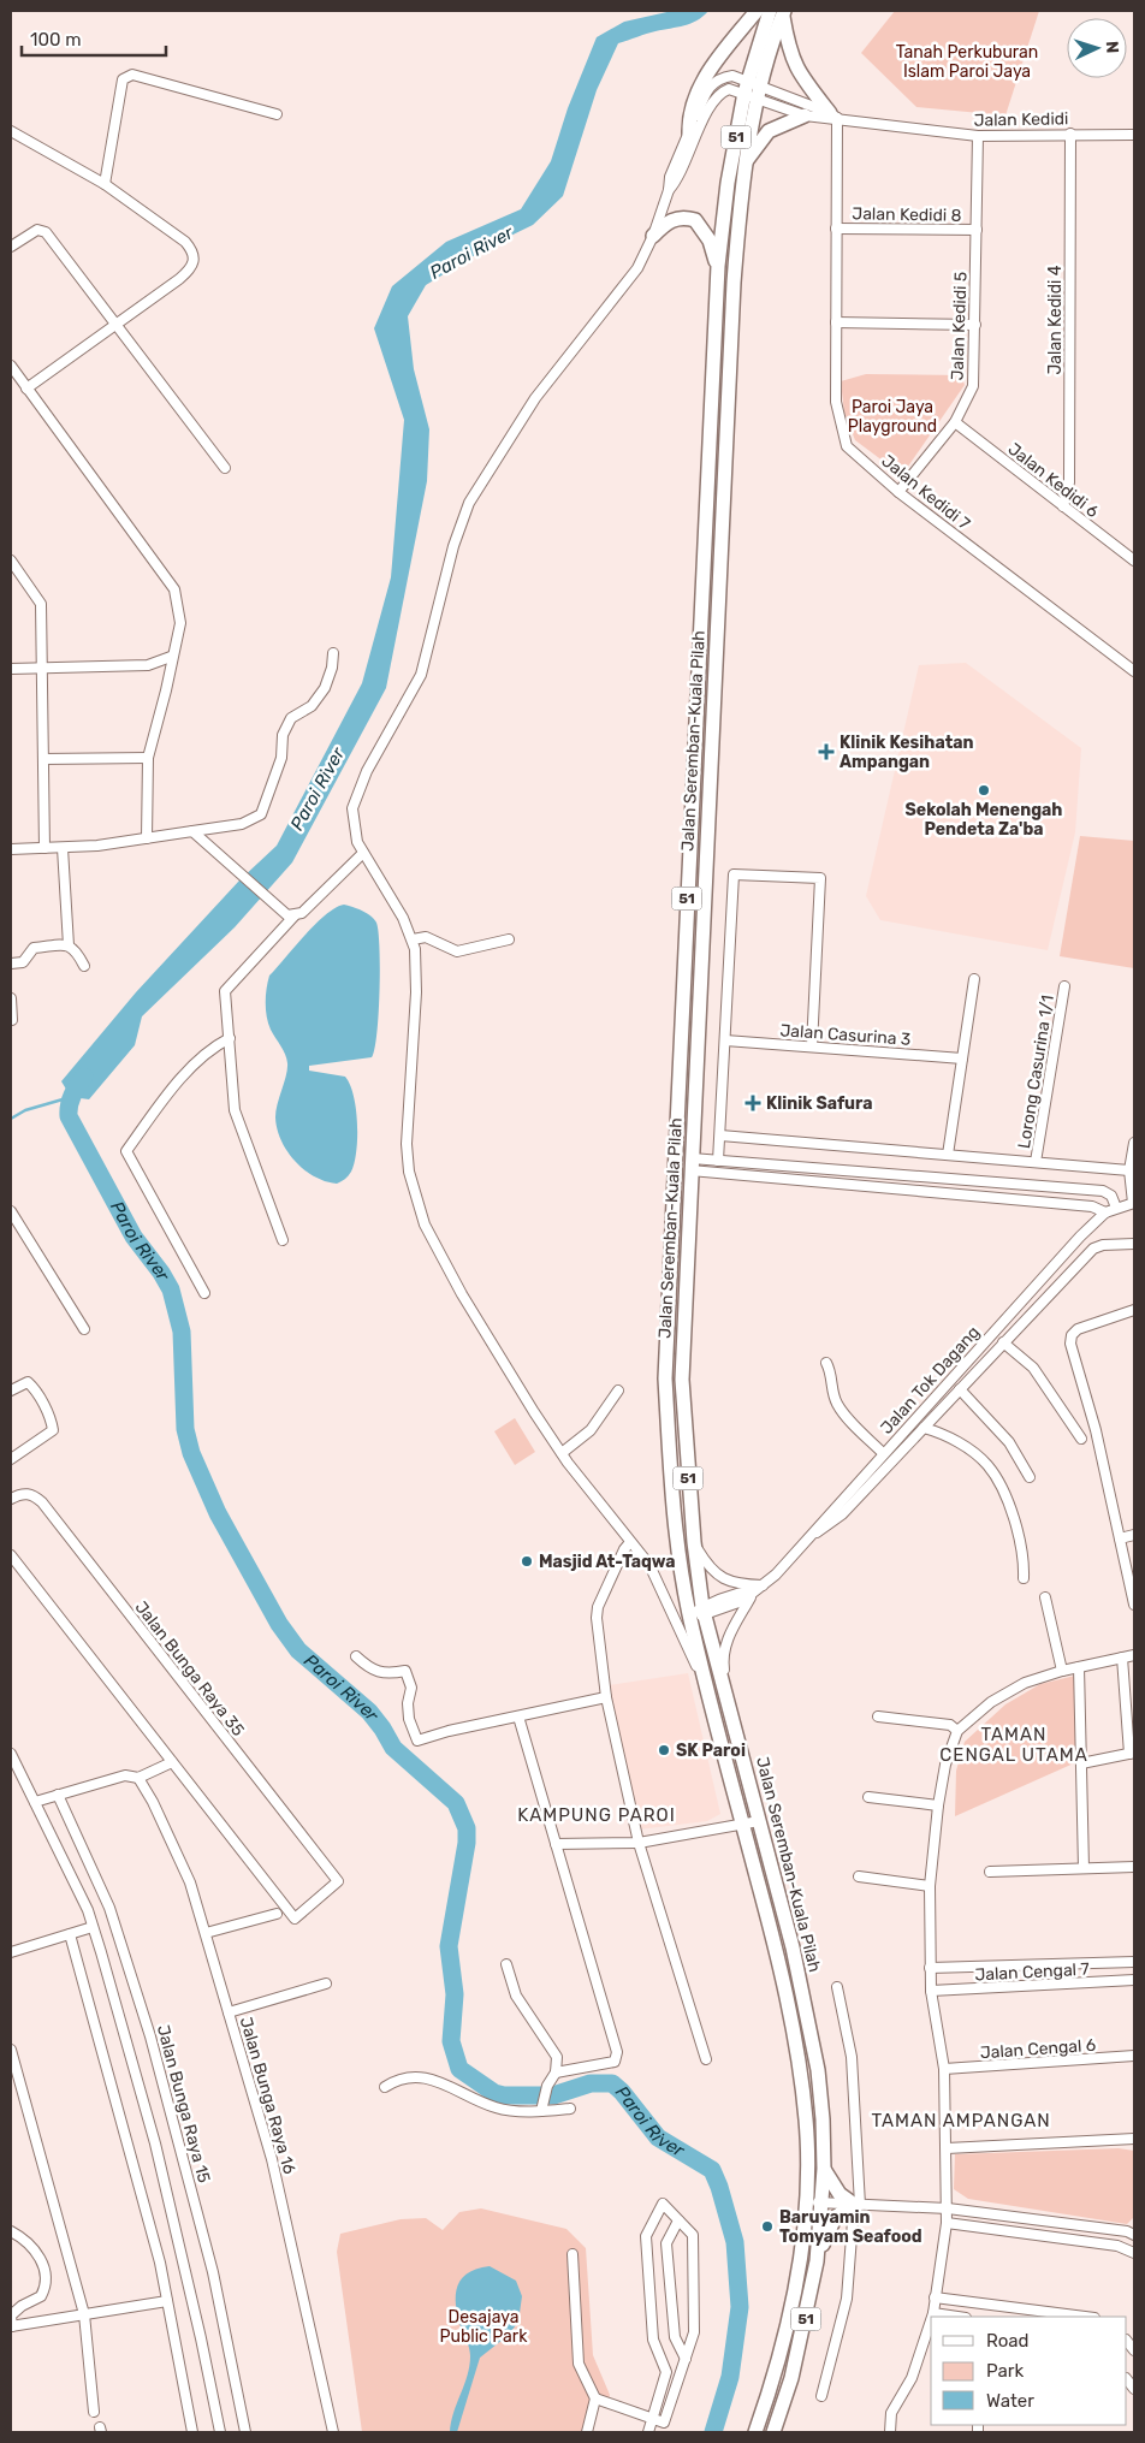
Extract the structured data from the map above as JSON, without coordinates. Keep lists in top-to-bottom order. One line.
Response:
{"streets":{"highway":["51","Jalan Seremban-Kuala Pilah"],"street":["Jalan Kedidi","Jalan Kedidi 8","Jalan Kedidi 4","Jalan Kedidi 5","Jalan Kedidi 6","Jalan Kedidi 7","Jalan Casurina 3","Lorong Casurina 1/1","Jalan Tok Dagang","Jalan Bunga Raya 35","Jalan Cengal 7","Jalan Cengal 6","Jalan Bunga Raya 16","Jalan Bunga Raya 15"]},"crossings":[["Jalan Kedidi","Jalan Kedidi 4"],["Jalan Kedidi","Jalan Kedidi 5"],["Jalan Kedidi","Jalan Kedidi 7"],["Jalan Kedidi 8","Jalan Kedidi 5"],["Jalan Kedidi 8","Jalan Kedidi 7"],["Jalan Kedidi 4","Jalan Kedidi 6"],["Jalan Kedidi 5","Jalan Kedidi 6"],["Jalan Kedidi 5","Jalan Kedidi 7"]],"districts":["TAMAN CENGAL UTAMA","KAMPUNG PAROI","TAMAN AMPANGAN"],"water":["Paroi River"],"parks":["Tanah Perkuburan Islam Paroi Jaya","Paroi Jaya Playground","Desajaya Public Park"],"places":{"health":["Klinik Kesihatan Ampangan","Klinik Safura"],"other":["Sekolah Menengah Pendeta Za'ba","Masjid At-Taqwa","SK Paroi","Baruyamin Tomyam Seafood"]},"legend":["Road","Park","Water"],"scale_bar":"100 m","north":"right"}
